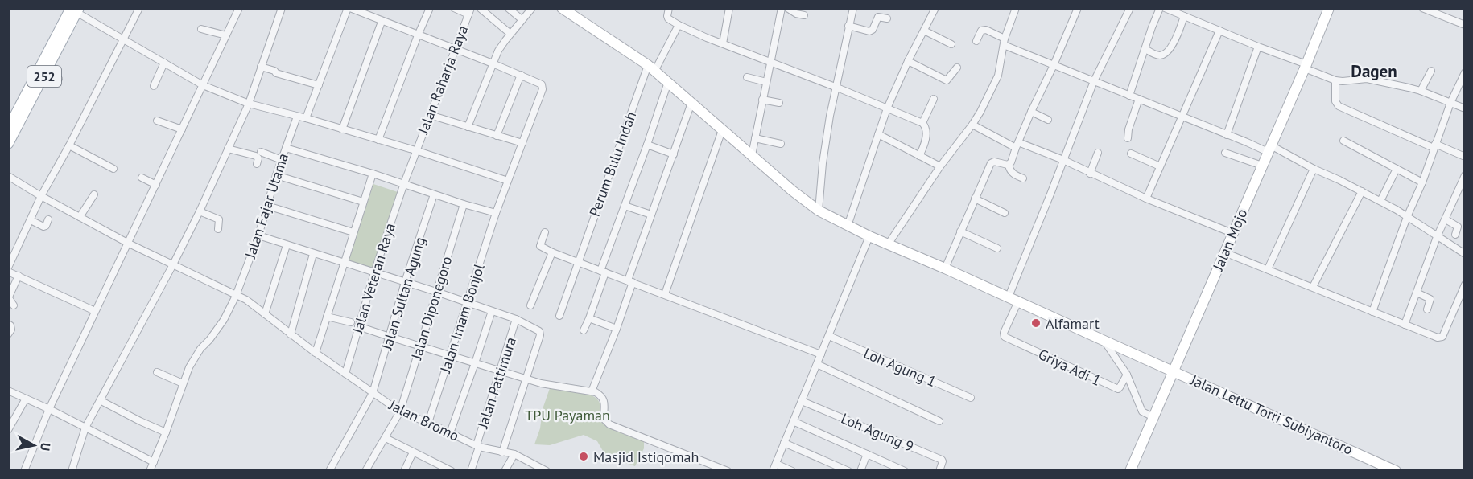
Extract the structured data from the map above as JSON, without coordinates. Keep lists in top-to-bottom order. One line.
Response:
{"streets":{"main road":["252","Jalan Mojo","Jalan Lettu Torri Subiyantoro"],"street":["Jalan Raharja Raya","Perum Bulu Indah","Jalan Fajar Utama","Jalan Veteran Raya","Jalan Sultan Agung","Jalan Diponegoro","Jalan Imam Bonjol","Loh Agung 1","Griya Adi 1","Jalan Pattimura","Jalan Bromo","Loh Agung 9"]},"crossings":[["Jalan Raharja Raya","Jalan Veteran Raya"],["Perum Bulu Indah","Jalan Lettu Torri Subiyantoro"],["Jalan Fajar Utama","Jalan Bromo"],["Jalan Mojo","Jalan Lettu Torri Subiyantoro"],["Jalan Veteran Raya","Jalan Bromo"],["Jalan Sultan Agung","Jalan Bromo"],["Jalan Diponegoro","Jalan Bromo"],["Jalan Imam Bonjol","Jalan Bromo"],["Griya Adi 1","Jalan Lettu Torri Subiyantoro"],["Jalan Pattimura","Jalan Bromo"]],"districts":["Dagen"],"parks":["TPU Payaman"],"places":["Alfamart","Masjid Istiqomah"],"north":"right"}
